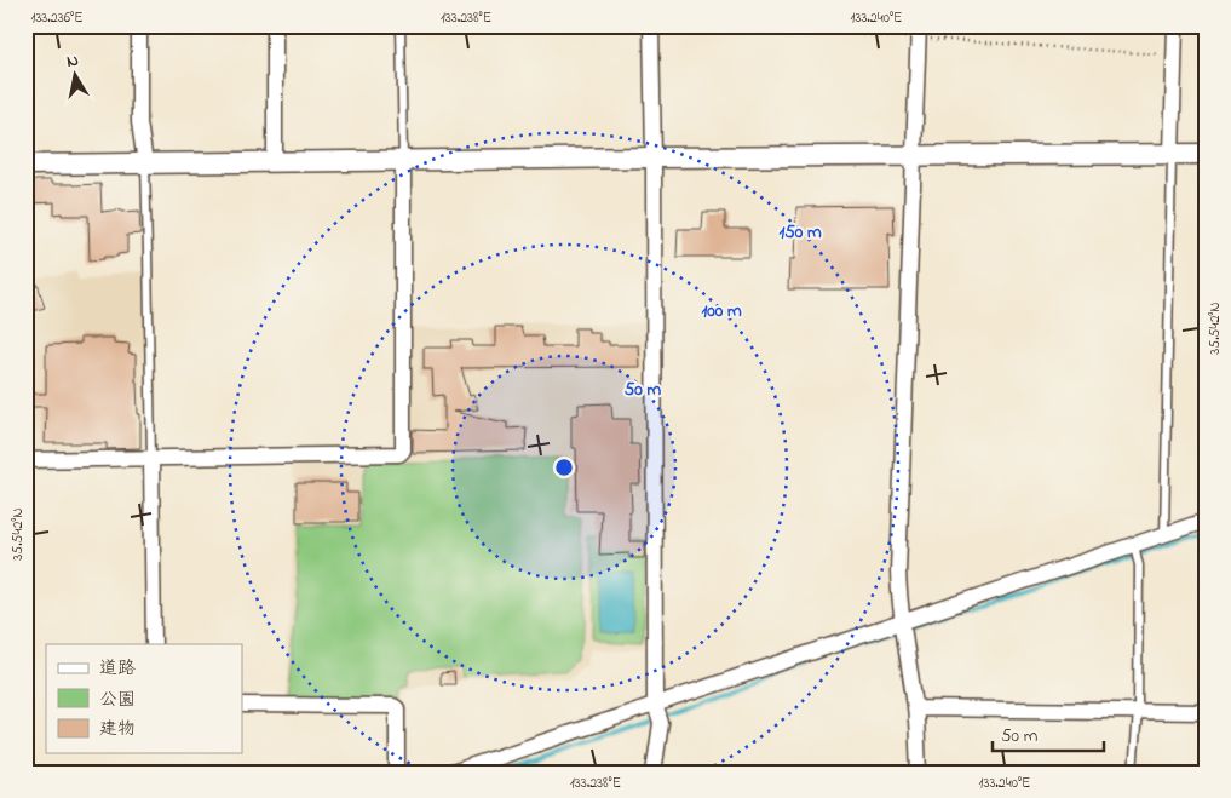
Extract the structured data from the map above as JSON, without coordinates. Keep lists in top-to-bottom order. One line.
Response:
{"legend":["道路","公園","建物"],"scale_bar":"50 m","north":"top","coordinates":["133.236°E","133.238°E","133.240°E","35.542°N"],"rings":["150 m","100 m","50 m"]}
